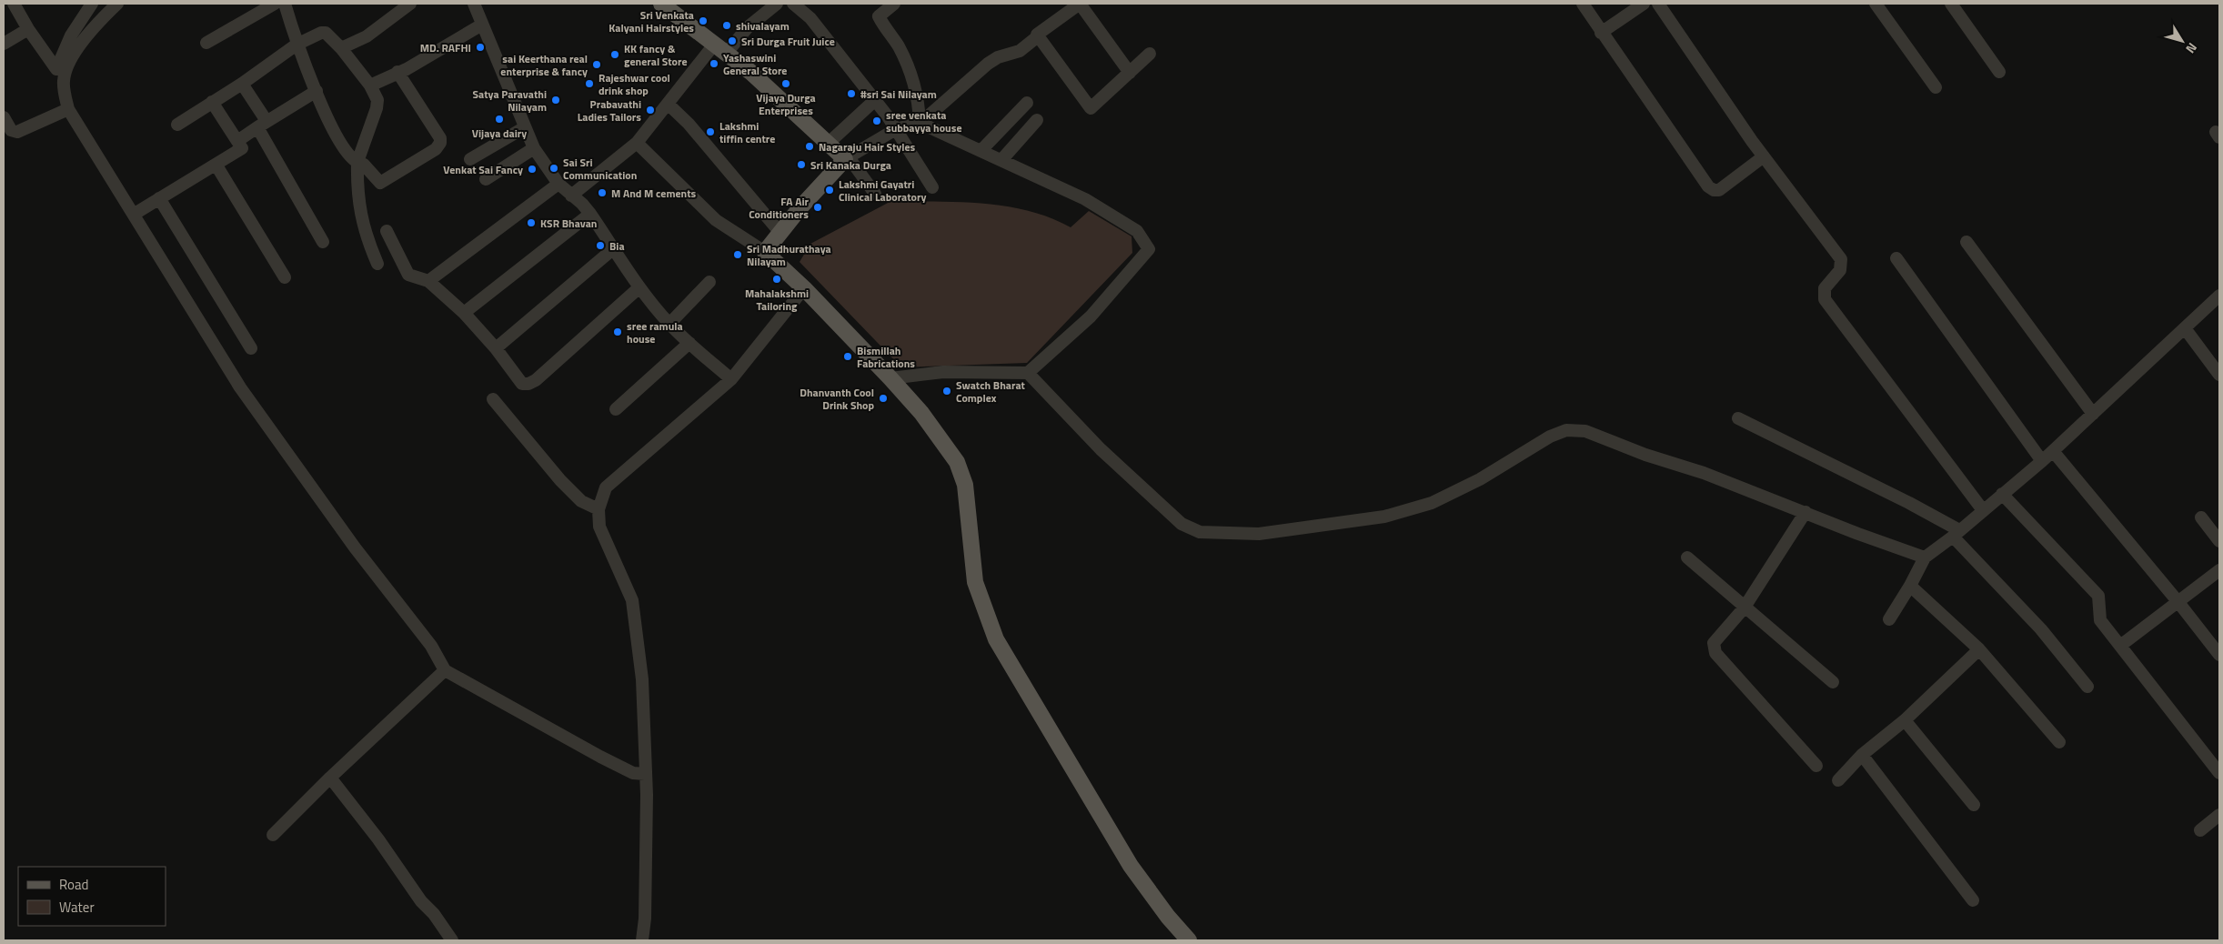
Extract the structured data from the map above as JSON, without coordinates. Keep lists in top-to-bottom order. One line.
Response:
{"places":["Sri Venkata Kalyani Hairstyles","shivalayam","Sri Durga Fruit Juice","MD. RAFHI","KK fancy & general Store","Yashaswini General Store","sai Keerthana real enterprise & fancy","Rajeshwar cool drink shop","Vijaya Durga Enterprises","#sri Sai Nilayam","Satya Paravathi Nilayam","Prabavathi Ladies Tailors","Vijaya dairy","sree venkata subbayya house","Lakshmi tiffin centre","Nagaraju Hair Styles","Sri Kanaka Durga","Sai Sri Communication","Venkat Sai Fancy","Lakshmi Gayatri Clinical Laboratory","M And M cements","FA Air Conditioners","KSR Bhavan","Bia","Sri Madhurathaya Nilayam","Mahalakshmi Tailoring","sree ramula house","Bismillah Fabrications","Swatch Bharat Complex","Dhanvanth Cool Drink Shop"],"legend":["Road","Water"],"north":"bottom right"}
